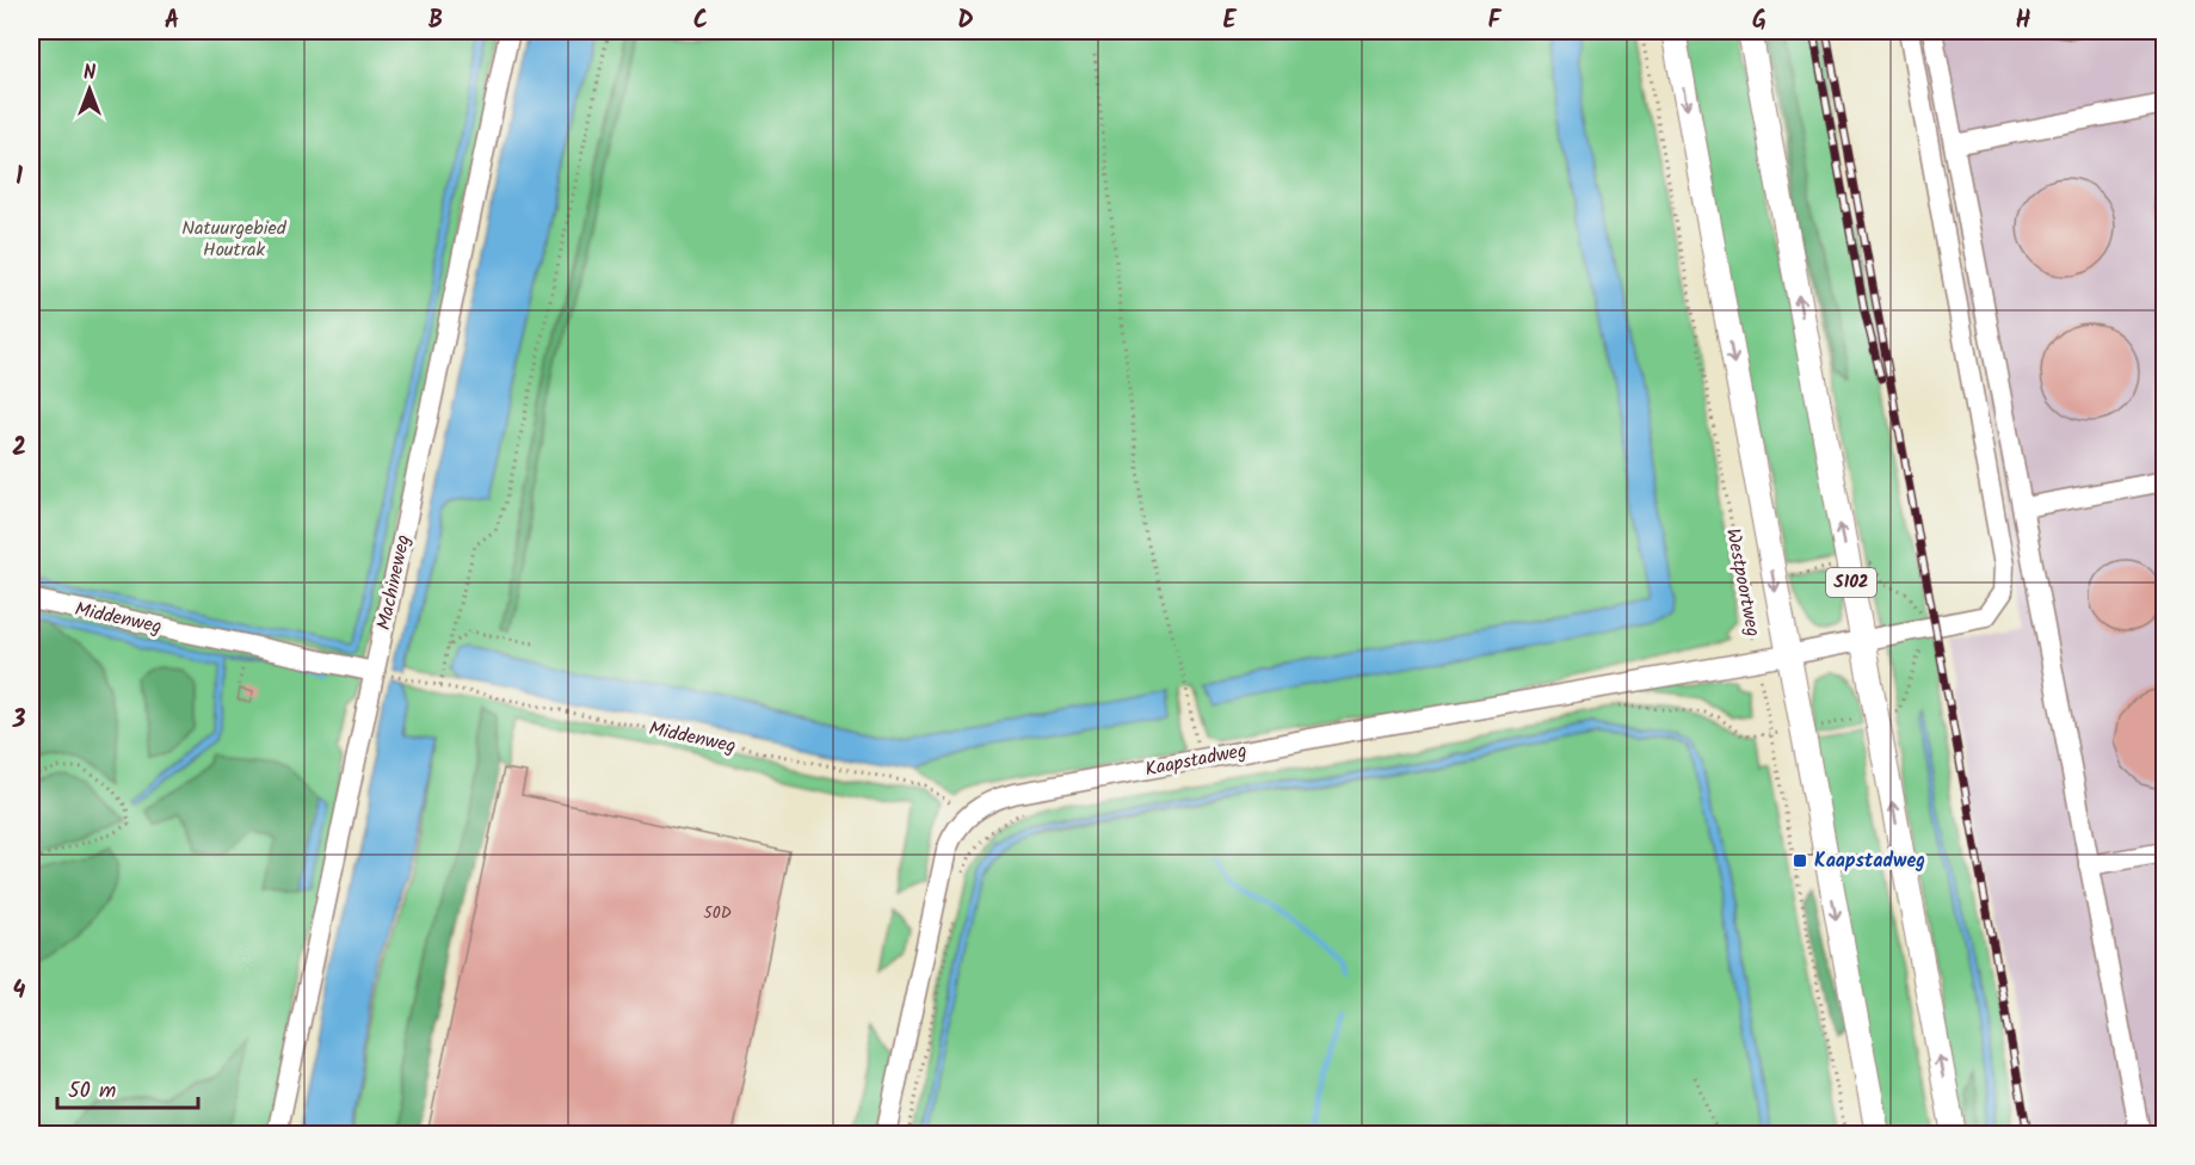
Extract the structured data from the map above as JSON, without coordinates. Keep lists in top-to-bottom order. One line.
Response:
{"streets":{"main road":["Westpoortweg","S102"],"street":["Machineweg","Middenweg","Kaapstadweg"]},"crossings":[["Machineweg","Middenweg"],["Westpoortweg","Kaapstadweg"],["S102","Kaapstadweg"],["Middenweg","Kaapstadweg"]],"parks":["Natuurgebied Houtrak"],"places":{"transit":["Kaapstadweg"]},"house_numbers":["50D"],"scale_bar":"50 m","north":"top","grid":{"columns":["A","B","C","D","E","F","G","H"],"rows":["1","2","3","4"]}}
